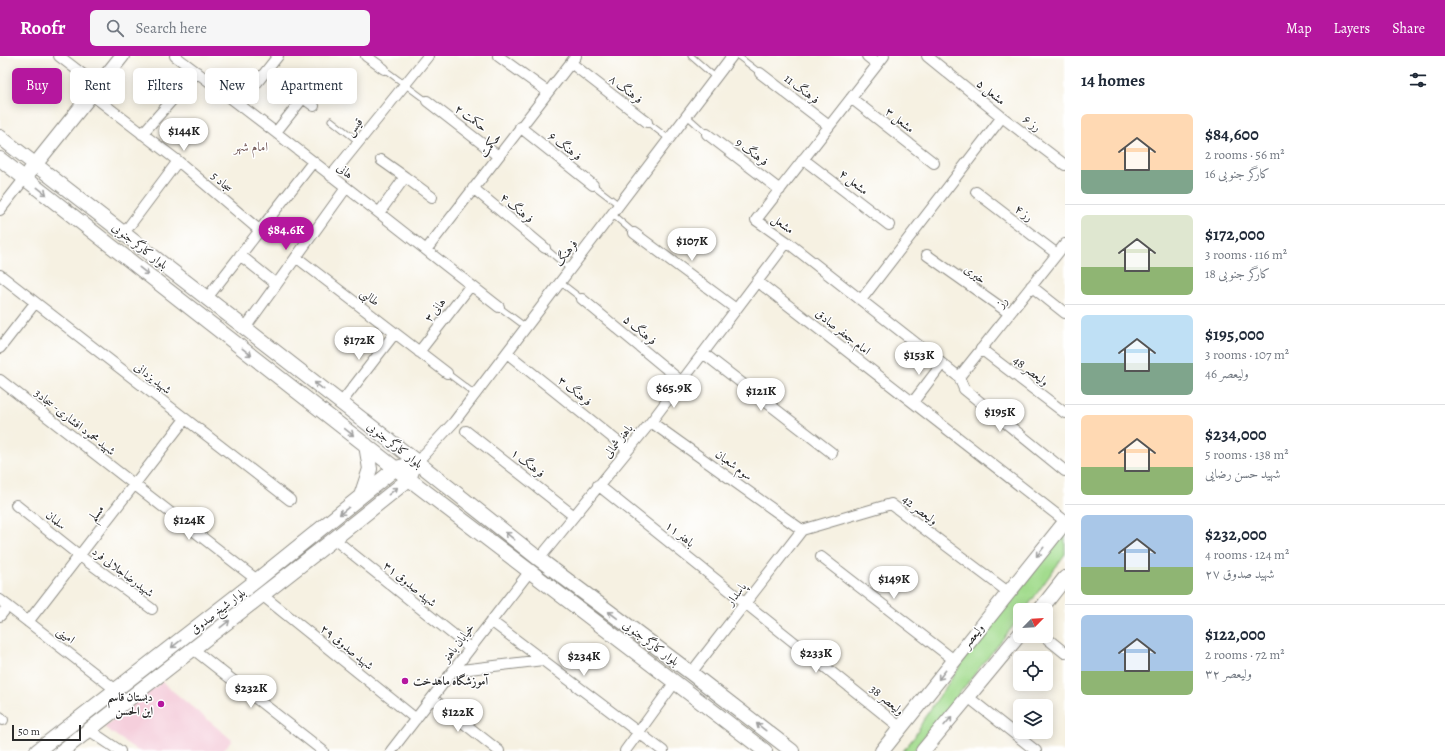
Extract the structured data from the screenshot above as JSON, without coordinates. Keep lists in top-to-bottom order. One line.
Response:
{"streets":{"main road":["بلوار کارگر جنوبی","بلوار شیخ صدوق","ولیعصر"],"street":["فرهنگ ۸","فرهنگ 11","مشعل ۵","حکمت ۲","مشعل ۳","رز ۶","قیس","حکمت","فرهنگ ۶","فرهنگ 9","هانی","سجاد 5","مشعل ۴","فرهنگ ۴","رز ۴","مشعل","فرهنگ","خیری","طالبی","رز","هانی ۳","فرهنگ ۵","امام جعفر صادق","ولیعصر 48","شهید یزدانی","فرهنگ ۳","شهید محمود افشاری- سجاد3","باهنر شمالی","فرهنگ ۱","سوم شعبان","ولیعصر 42","مسلم","سلمان","باهنر ۱۱","شهیدرضاجلالی فرد","شهید صدوق ۳۱","پاسدار","امینی","خیابان باهنر","شهید صدوق ۲۹","ولیعصر 38"]},"crossings":[["فرهنگ ۸","حکمت"],["فرهنگ 11","مشعل"],["مشعل ۵","رز ۶"],["حکمت ۲","حکمت"],["مشعل ۳","مشعل"],["قیس","هانی"],["حکمت","فرهنگ ۶"],["حکمت","هانی"],["حکمت","فرهنگ ۴"],["فرهنگ 9","مشعل"],["هانی","هانی ۳"],["مشعل ۴","مشعل"],["رز ۴","رز"],["مشعل","رز"],["مشعل","باهنر شمالی"],["بلوار کارگر جنوبی","فرهنگ"],["بلوار کارگر جنوبی","باهنر شمالی"],["بلوار کارگر جنوبی","پاسدار"],["بلوار کارگر جنوبی","بلوار شیخ صدوق"],["بلوار کارگر جنوبی","خیابان باهنر"],["فرهنگ","فرهنگ ۳"],["خیری","رز"],["طالبی","هانی ۳"],["رز","ولیعصر 48"],["فرهنگ ۵","باهنر شمالی"],["امام جعفر صادق","باهنر شمالی"],["امام جعفر صادق","ولیعصر"],["شهید یزدانی","مسلم"],["فرهنگ ۳","باهنر شمالی"],["شهید محمود افشاری- سجاد3","مسلم"],["شهید محمود افشاری- سجاد3","بلوار شیخ صدوق"],["باهنر شمالی","فرهنگ ۱"],["باهنر شمالی","سوم شعبان"],["باهنر شمالی","باهنر ۱۱"],["سوم شعبان","ولیعصر 42"],["سوم شعبان","پاسدار"],["ولیعصر 42","پاسدار"],["ولیعصر 42","ولیعصر"],["مسلم","سلمان"],["مسلم","شهیدرضاجلالی فرد"],["مسلم","امینی"],["سلمان","شهیدرضاجلالی فرد"],["باهنر ۱۱","پاسدار"],["باهنر ۱۱","ولیعصر 38"],["شهید صدوق ۳۱","بلوار شیخ صدوق"],["شهید صدوق ۳۱","خیابان باهنر"],["پاسدار","ولیعصر 38"],["بلوار شیخ صدوق","امینی"],["بلوار شیخ صدوق","شهید صدوق ۲۹"],["ولیعصر","ولیعصر 38"],["خیابان باهنر","شهید صدوق ۲۹"]],"districts":["امام شهر"],"places":["آموزشگاه ماهدخت","دبستان قاسم این الحسن"],"scale_bar":"50 m","north":"top right","page":{"header":"Roofr","search":"Search here","nav":["Map","Layers","Share"],"heading":"14 homes","chip":["Buy","Rent","Filters","New","Apartment"],"list":[{"name":"$84,600","note":"2 rooms · 56 m² · کارگر جنوبی 16"},{"name":"$172,000","note":"3 rooms · 116 m² · کارگر جنوبی 18"},{"name":"$195,000","note":"3 rooms · 107 m² · ولیعصر 46"},{"name":"$234,000","note":"5 rooms · 138 m² · شهید حسن رضایی"},{"name":"$232,000","note":"4 rooms · 124 m² · شهید صدوق ۲۷"},{"name":"$122,000","note":"2 rooms · 72 m² · ولیعصر ۳۲"}],"price":["$144K","$84.6K","$107K","$172K","$153K","$65.9K","$121K","$195K","$124K","$149K","$233K","$234K","$232K","$122K"],"scale":"50 m"}}
